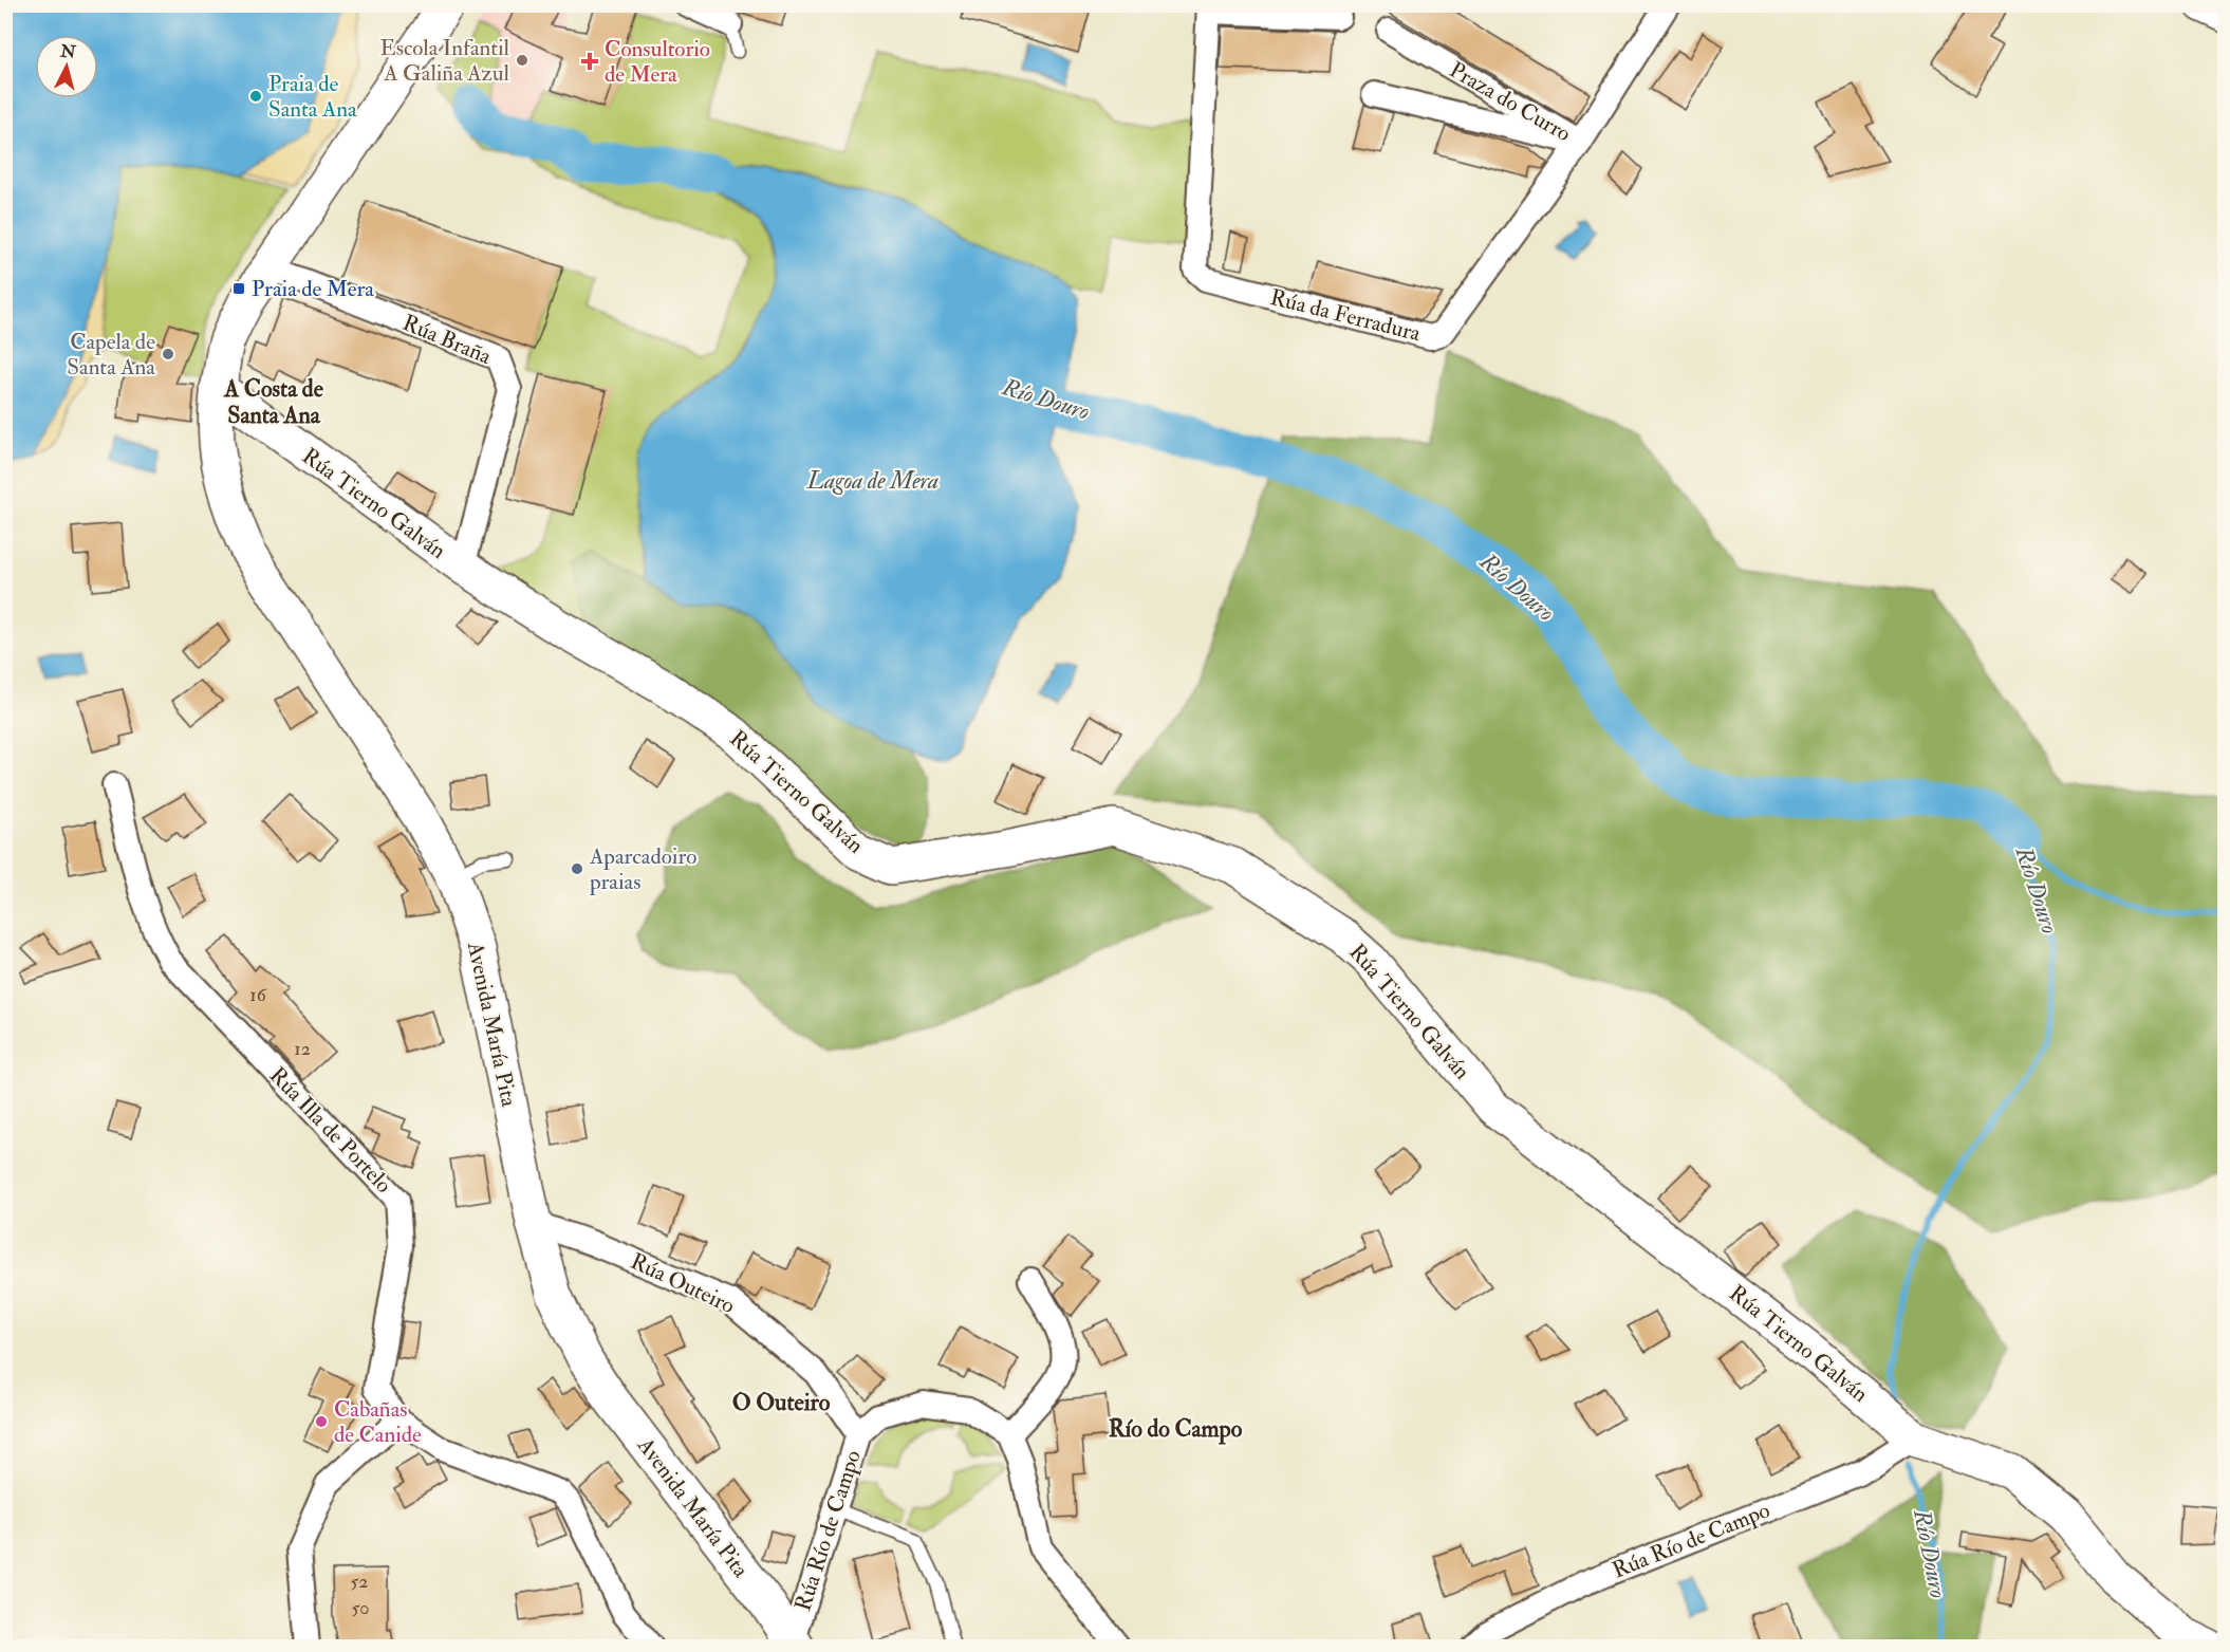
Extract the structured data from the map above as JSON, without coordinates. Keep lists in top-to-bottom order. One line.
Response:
{"streets":{"street":["Praza do Curro","Rúa da Ferradura","Rúa Braña","Rúa Tierno Galván","Avenida María Pita","Rúa Illa de Portelo","Rúa Outeiro","Rúa Río de Campo"]},"crossings":[["Praza do Curro","Rúa da Ferradura"],["Rúa Braña","Rúa Tierno Galván"],["Rúa Braña","Avenida María Pita"],["Rúa Tierno Galván","Avenida María Pita"],["Rúa Tierno Galván","Rúa Río de Campo"],["Avenida María Pita","Rúa Outeiro"],["Avenida María Pita","Rúa Río de Campo"],["Rúa Outeiro","Rúa Río de Campo"]],"districts":["A Costa de Santa Ana","O Outeiro","Río do Campo"],"water":["Río Douro","Lagoa de Mera"],"places":{"other":["Escola Infantil A Galiña Azul","Praia de Santa Ana","Capela de Santa Ana","Aparcadoiro praias","Cabañas de Canide"],"health":["Consultorio de Mera"],"transit":["Praia de Mera"]},"house_numbers":["16","12","52","50"],"north":"top"}
